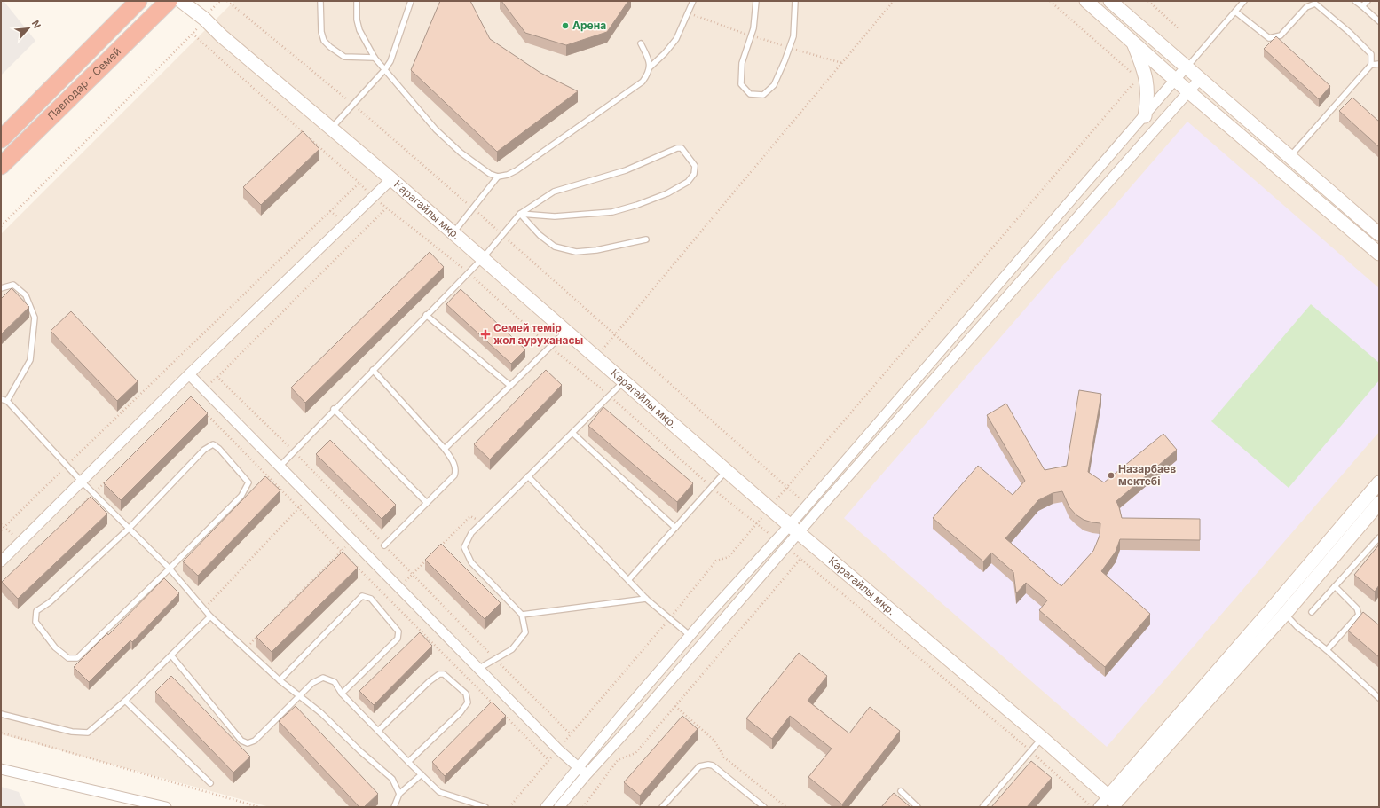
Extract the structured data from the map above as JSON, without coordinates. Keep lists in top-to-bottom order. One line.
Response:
{"streets":{"highway":["Павлодар - Семей"],"street":["Карагайлы мкр."]},"places":{"other":["Арена","Назарбаев мектебі"],"health":["Семей темір жол ауруханасы"]},"north":"top right"}
